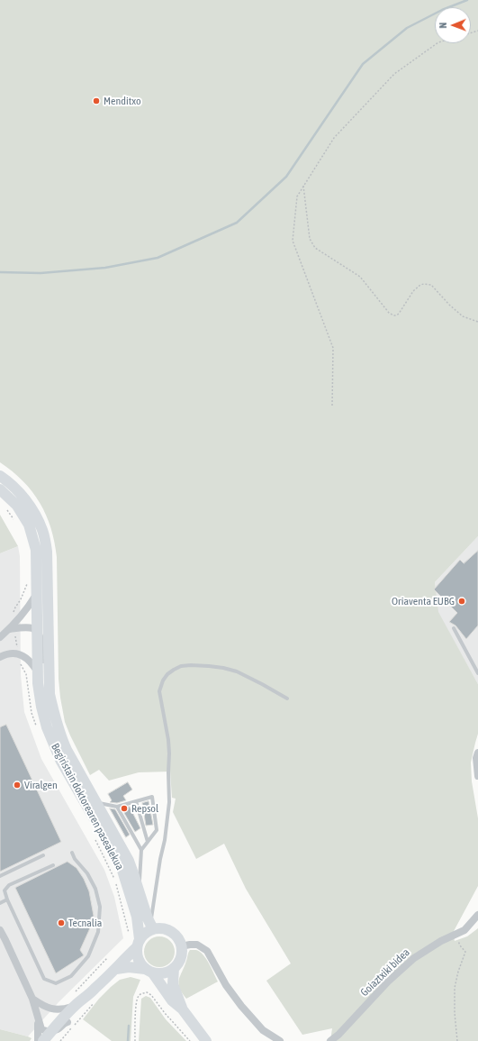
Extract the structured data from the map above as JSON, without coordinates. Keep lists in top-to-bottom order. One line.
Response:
{"streets":{"main road":["Begiristain doktorearen pasealekua"],"street":["Goiaztxiki bidea"]},"places":["Menditxo","Oriaventa EUBG","Viralgen","Repsol","Tecnalia"],"north":"left"}
